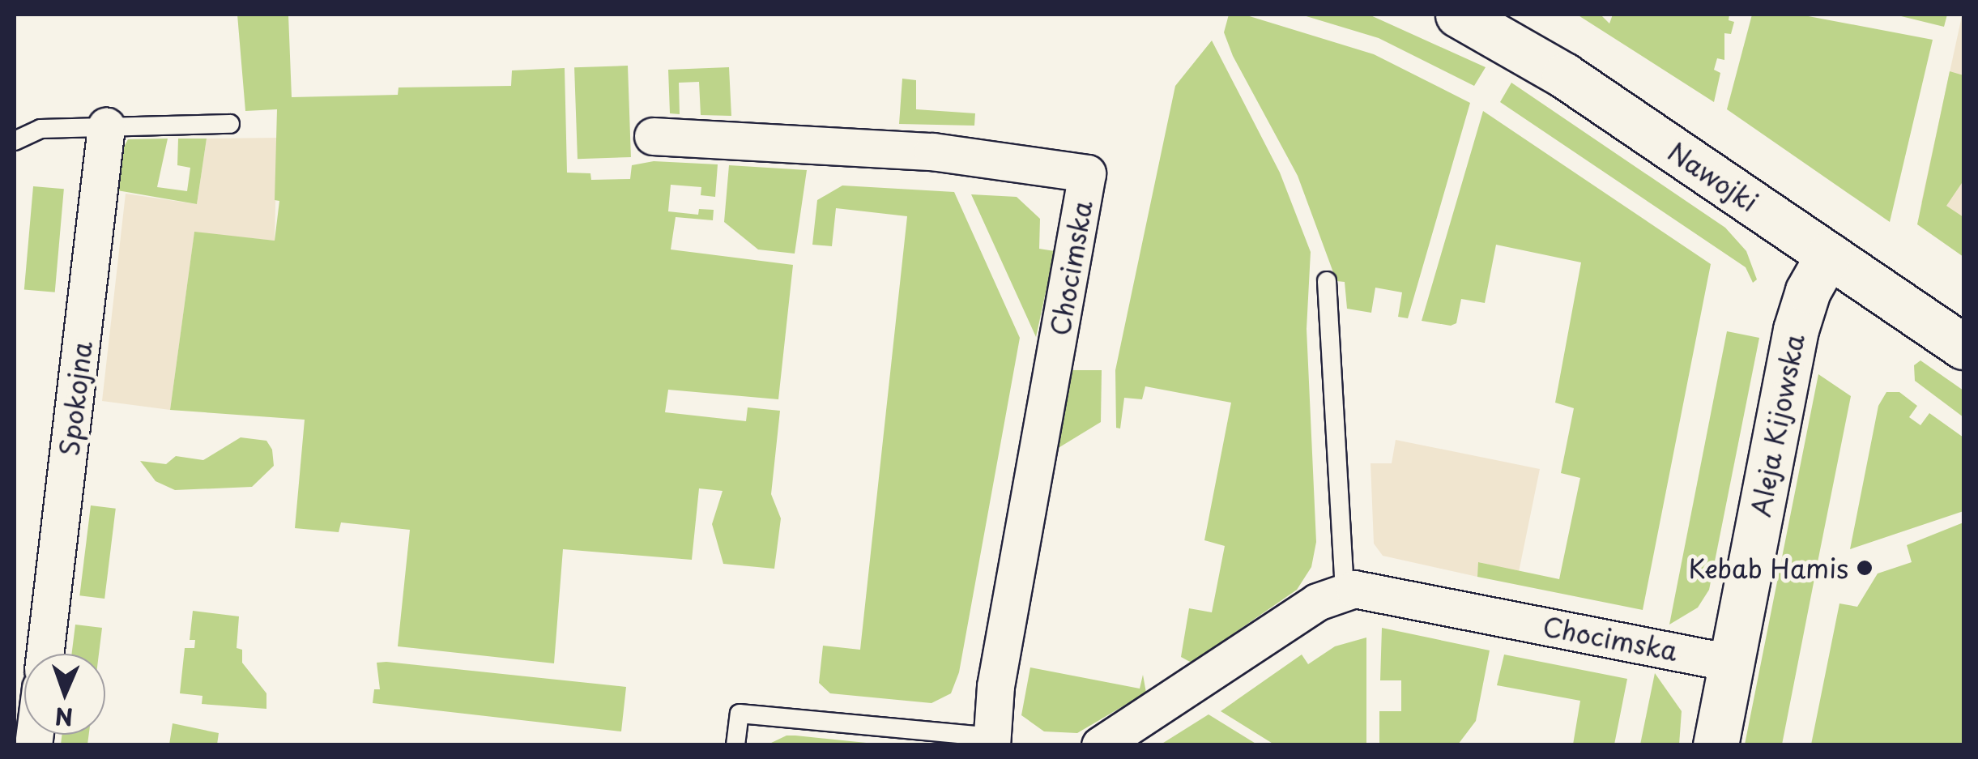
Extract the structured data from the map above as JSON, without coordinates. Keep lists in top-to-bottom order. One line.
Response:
{"streets":{"main road":["Nawojki","Aleja Kijowska"],"street":["Chocimska","Spokojna"]},"crossings":[["Nawojki","Aleja Kijowska"],["Chocimska","Aleja Kijowska"]],"places":["Kebab Hamis"],"north":"bottom"}
